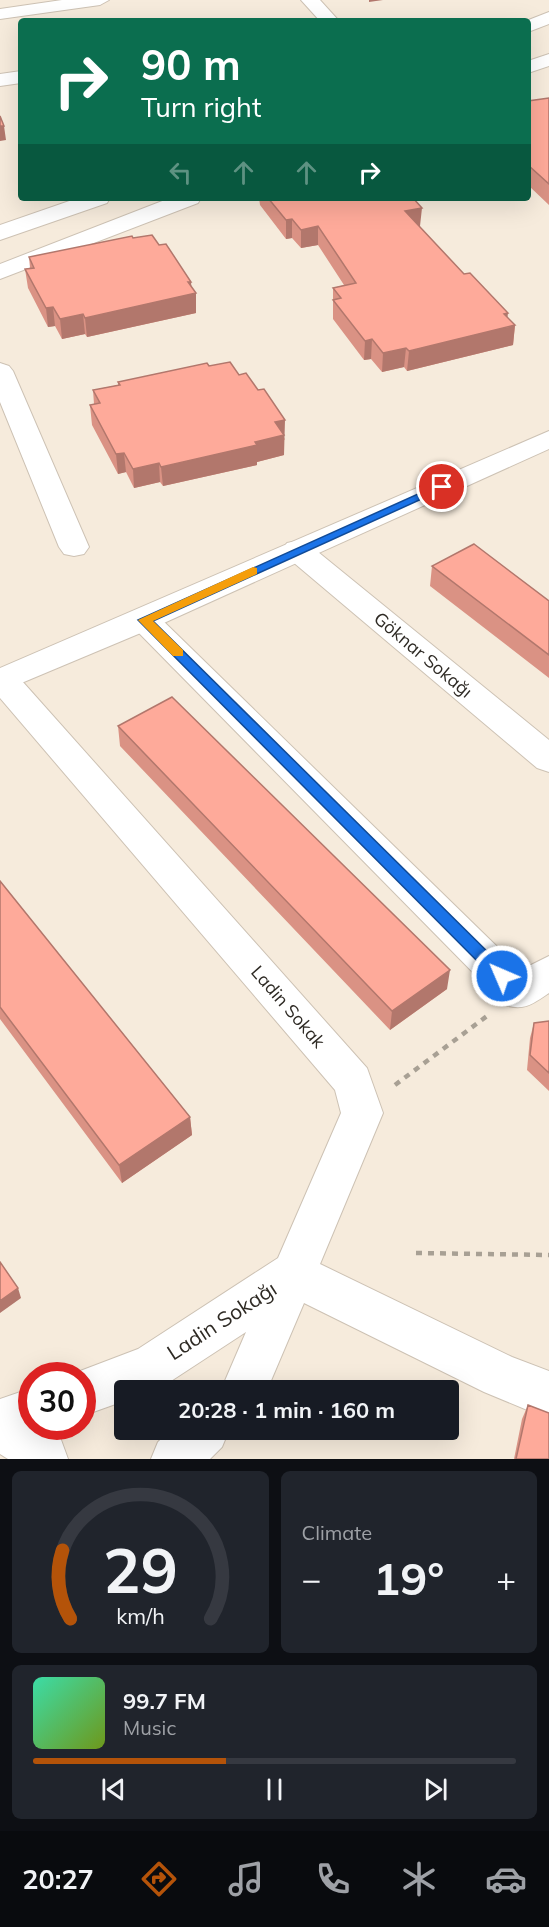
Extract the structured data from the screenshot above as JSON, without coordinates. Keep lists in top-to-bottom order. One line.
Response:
{"streets":{"street":["Göknar Sokağı","Ladin Sokak","Ladin Sokağı"]},"page":{"turn":["90 m","Turn right"],"limit":"30","trip":"20:28 · 1 min · 160 m","tile":"Climate","heat":["−","19°","+"],"song":["99.7 FM","Music"],"tabs":"20:27","gauge":["29","km/h"]}}
